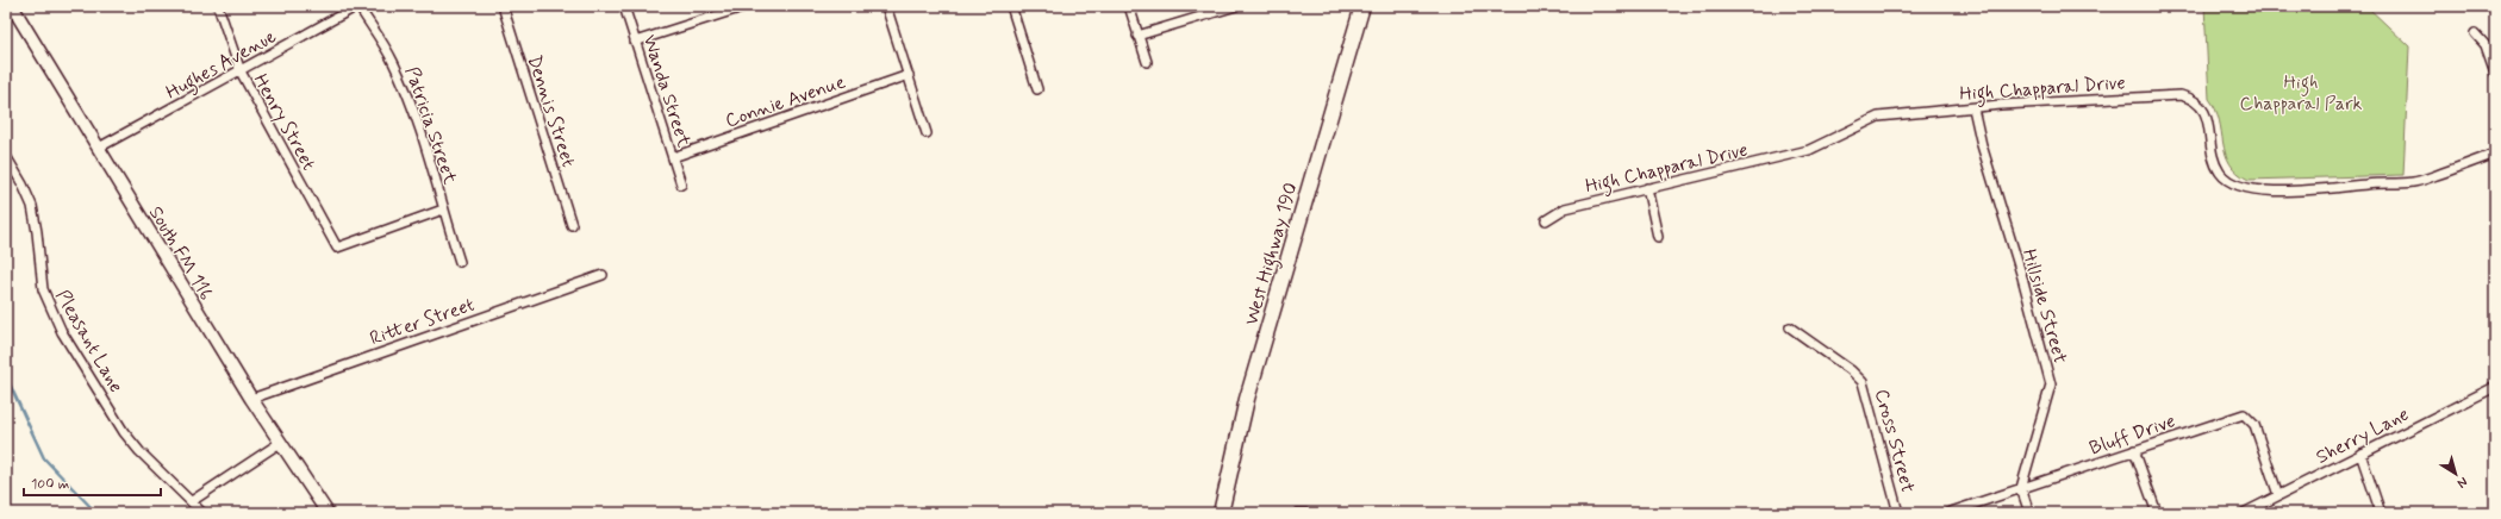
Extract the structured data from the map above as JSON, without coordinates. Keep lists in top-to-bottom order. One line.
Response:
{"streets":{"main road":["South FM 116","West Highway 190"],"street":["Hughes Avenue","High Chapparal Drive","Wanda Street","Connie Avenue","Dennis Street","Henry Street","Patricia Street","Hillside Street","Ritter Street","Pleasant Lane","Bluff Drive","Sherry Lane","Cross Street"]},"crossings":[["Hughes Avenue","Henry Street"],["Hughes Avenue","Patricia Street"],["Hughes Avenue","South FM 116"],["High Chapparal Drive","Hillside Street"],["Wanda Street","Connie Avenue"],["Henry Street","Patricia Street"],["South FM 116","Ritter Street"],["Hillside Street","Bluff Drive"],["Bluff Drive","Sherry Lane"]],"parks":["High Chapparal Park"],"scale_bar":"100 m","north":"bottom right"}
